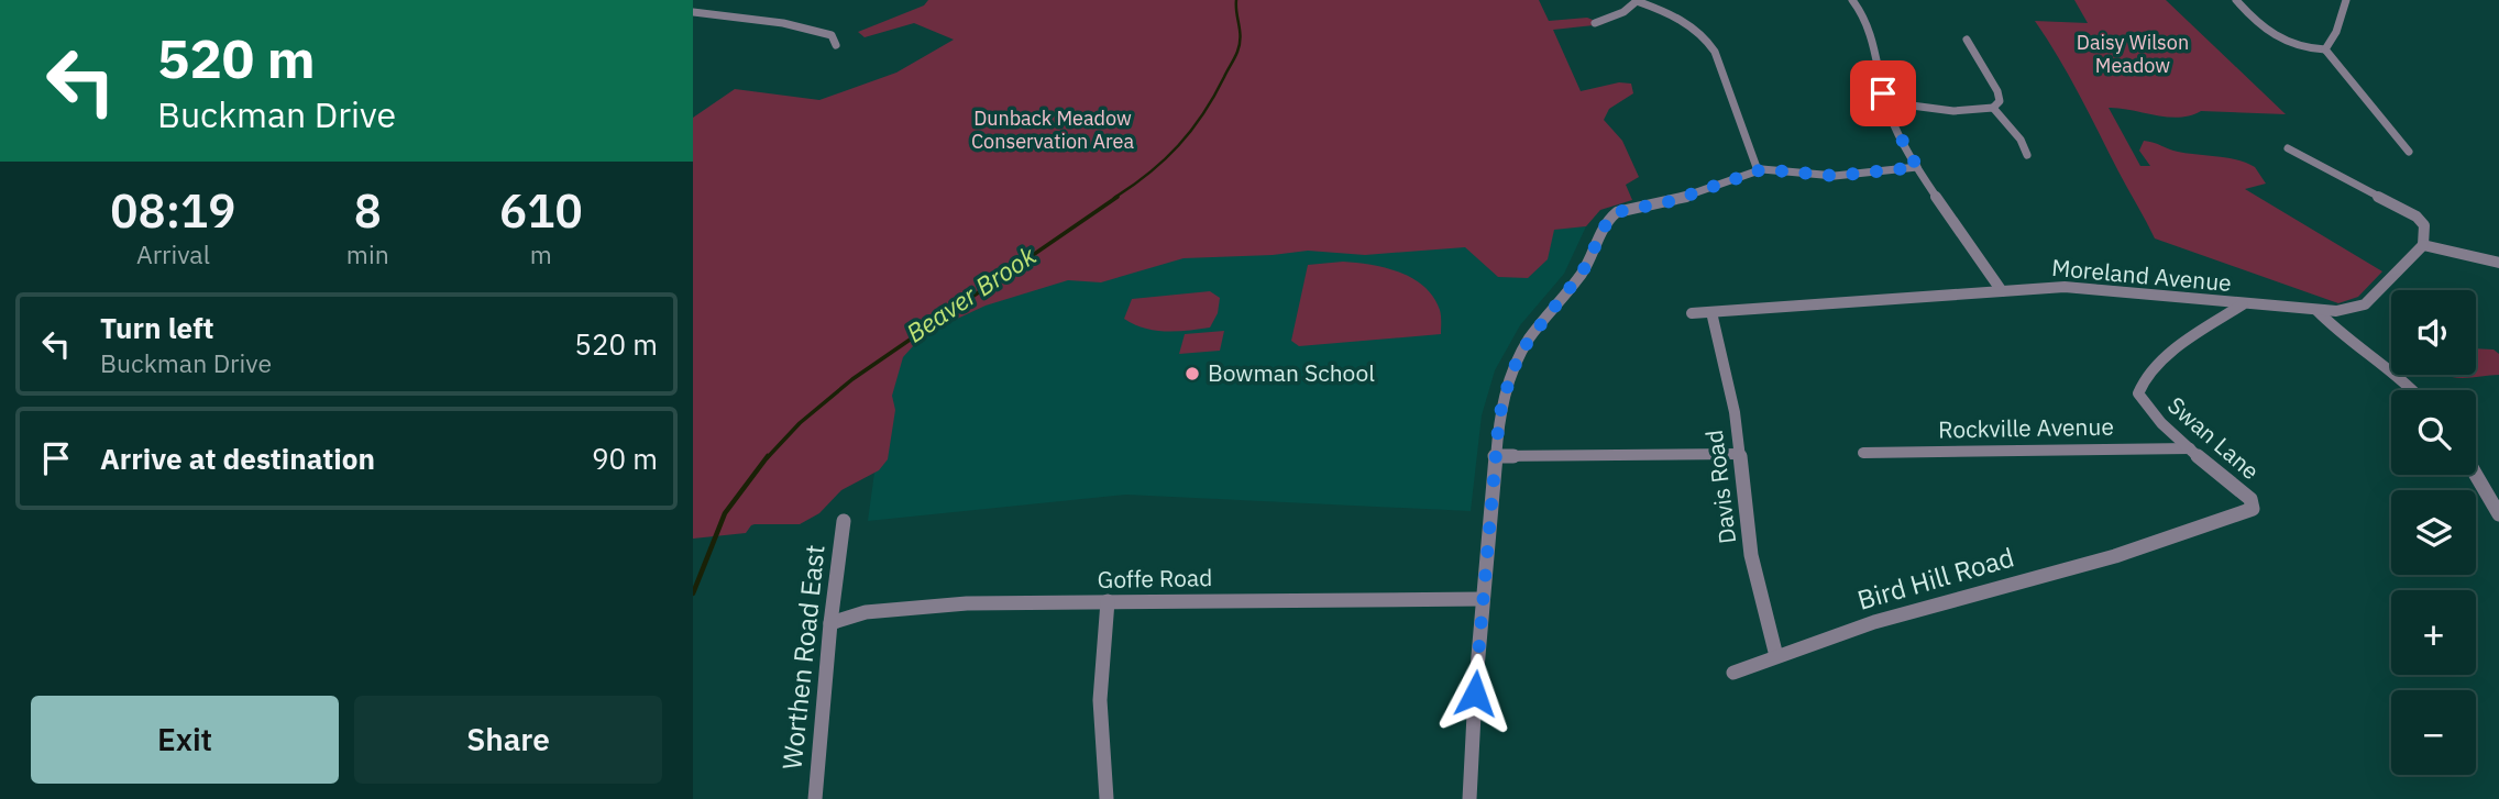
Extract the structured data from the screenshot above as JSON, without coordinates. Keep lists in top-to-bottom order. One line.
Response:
{"streets":{"street":["Moreland Avenue","Rockville Avenue","Swan Lane","Davis Road","Goffe Road","Bird Hill Road","Worthen Road East"]},"crossings":[["Moreland Avenue","Swan Lane"],["Moreland Avenue","Davis Road"],["Rockville Avenue","Swan Lane"],["Swan Lane","Bird Hill Road"],["Davis Road","Bird Hill Road"],["Goffe Road","Worthen Road East"]],"water":["Beaver Brook"],"parks":["Daisy Wilson Meadow","Dunback Meadow Conservation Area"],"places":["Bowman School"],"page":{"turn":["520 m","Buckman Drive"],"eta":["08:19","Arrival","8","min","610","m"],"map_buttons":["+","−"],"list":[{"name":"Turn left","note":"Buckman Drive","value":"520 m"},{"name":"Arrive at destination","value":"90 m"}],"buttons":["Exit","Share"]}}
